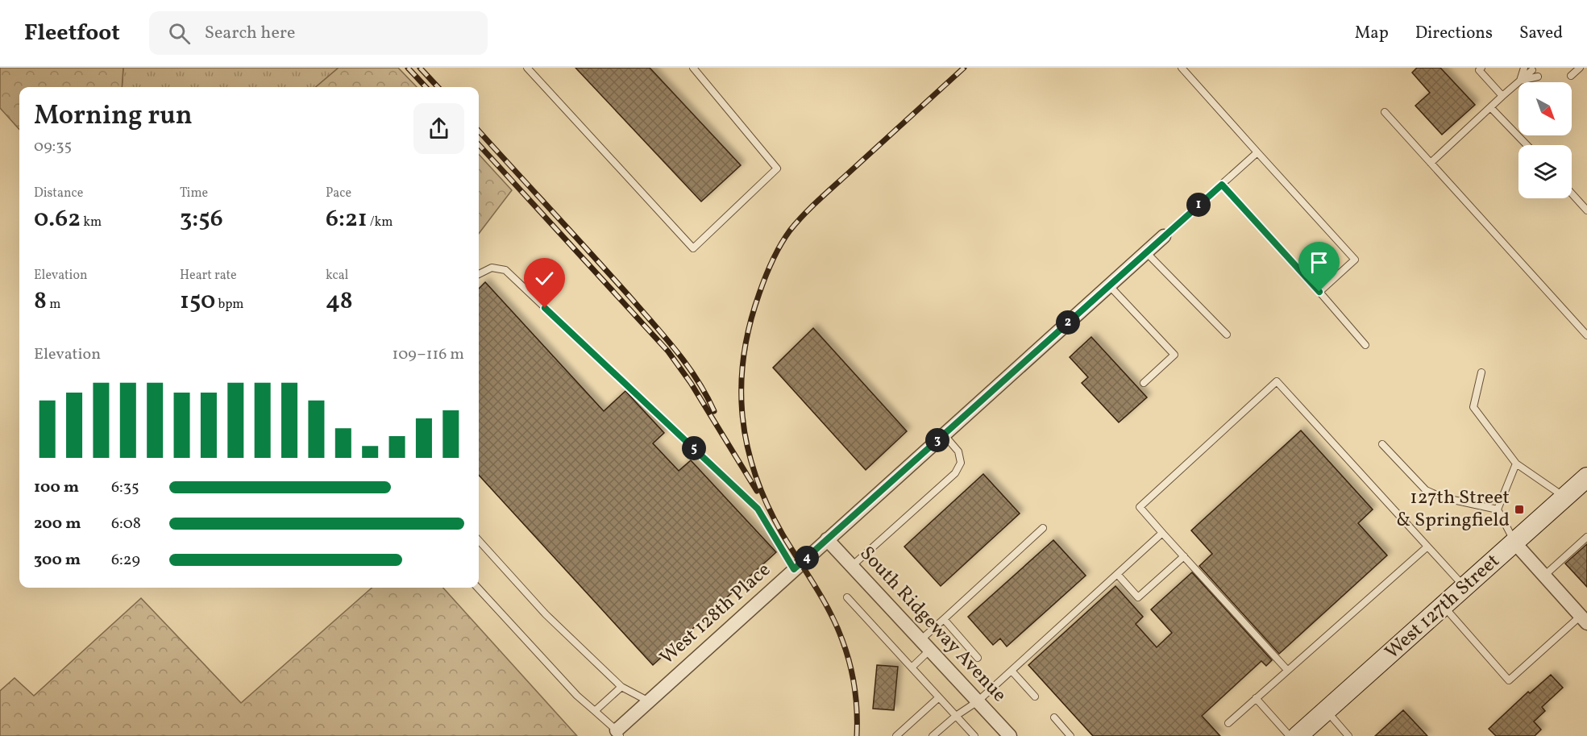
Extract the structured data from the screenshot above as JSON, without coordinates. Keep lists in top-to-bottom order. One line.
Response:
{"streets":{"main road":["West 127th Street"],"street":["West 128th Place","South Ridgeway Avenue"]},"crossings":[["West 128th Place","South Ridgeway Avenue"]],"places":{"transit":["127th Street & Springfield"]},"north":"bottom right","page":{"header":"Fleetfoot","search":"Search here","nav":["Map","Directions","Saved"],"heading":["Morning run","09:35"],"stats":[["Distance","0.62 km"],["Time","3:56"],["Pace","6:21 /km"],["Elevation","8 m"],["Heart rate","150 bpm"],["kcal","48"]],"pins":["1","2","3","5","4"],"chart":["Elevation","109–116 m"],"list":[{"name":"100 m","note":"6:35"},{"name":"200 m","note":"6:08"},{"name":"300 m","note":"6:29"}]}}
